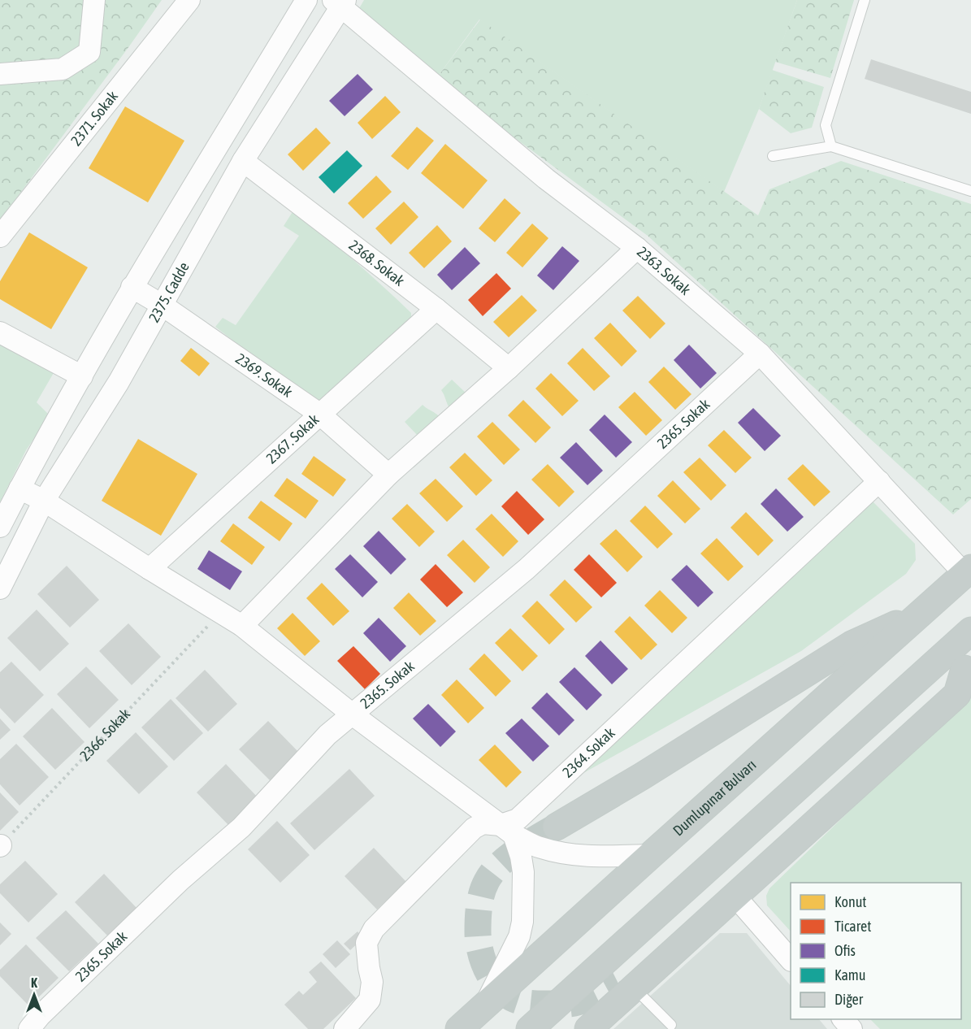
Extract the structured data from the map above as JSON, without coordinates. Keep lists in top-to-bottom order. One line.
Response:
{"streets":{"highway":["Dumlupınar Bulvarı"],"street":["2371. Sokak","2368. Sokak","2363. Sokak","2375. Cadde","2369. Sokak","2365. Sokak","2367. Sokak","2364. Sokak"],"path":["2366. Sokak"]},"crossings":[["2368. Sokak","2375. Cadde"],["2368. Sokak","2367. Sokak"],["2363. Sokak","2375. Cadde"],["2363. Sokak","2365. Sokak"],["2363. Sokak","2364. Sokak"],["2363. Sokak","Dumlupınar Bulvarı"],["2375. Cadde","2369. Sokak"],["2369. Sokak","2367. Sokak"]],"legend":["Konut","Ticaret","Ofis","Kamu","Diğer"],"north":"top"}
